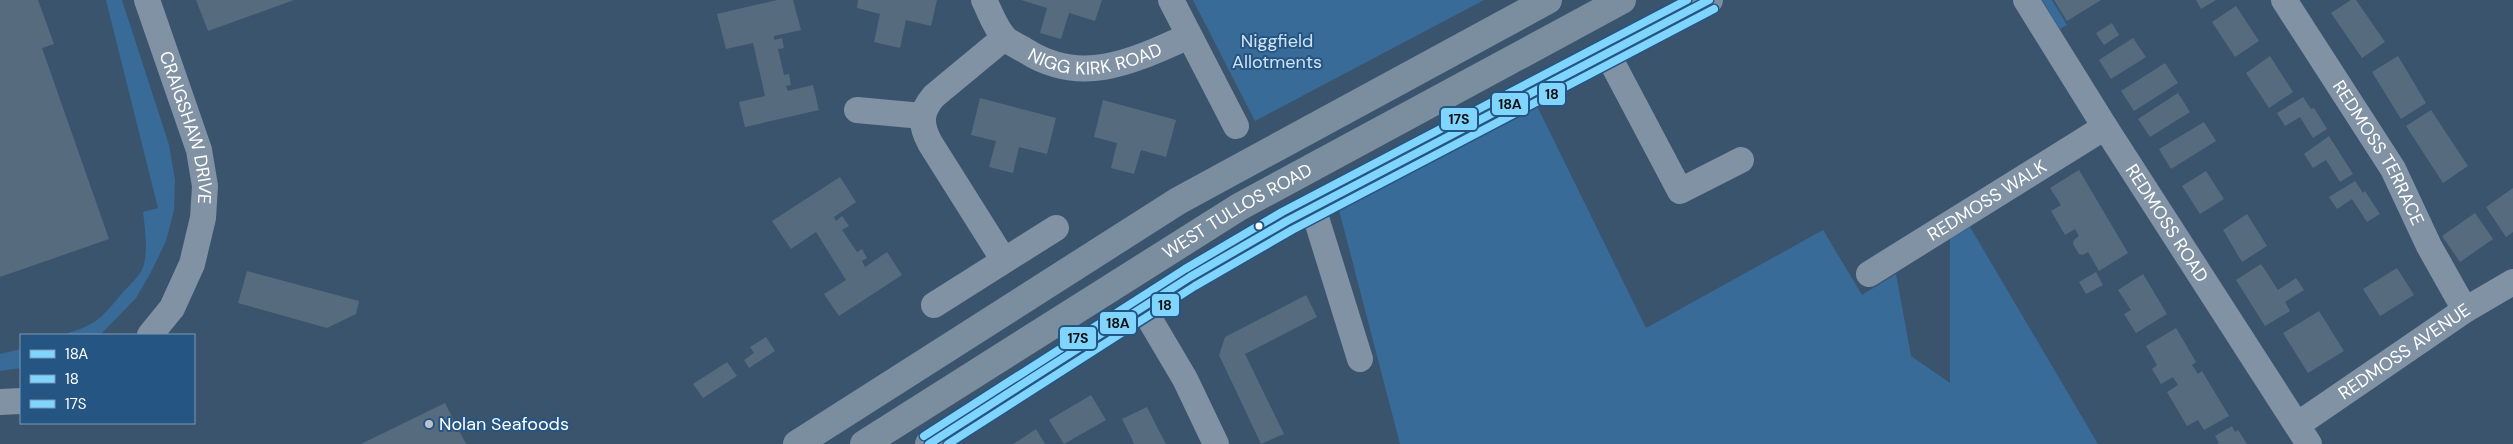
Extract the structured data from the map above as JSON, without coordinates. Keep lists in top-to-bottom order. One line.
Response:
{"streets":{"main road":["WEST TULLOS ROAD"],"street":["NIGG KIRK ROAD","CRAIGSHAW DRIVE","REDMOSS TERRACE","REDMOSS WALK","REDMOSS ROAD","REDMOSS AVENUE"]},"crossings":[["REDMOSS TERRACE","REDMOSS AVENUE"],["REDMOSS WALK","REDMOSS ROAD"],["REDMOSS ROAD","REDMOSS AVENUE"]],"parks":["Niggfield Allotments"],"places":["Nolan Seafoods"],"lines":["transit line 18A","transit line 17S","transit line 18"],"legend":["18A","18","17S"]}
